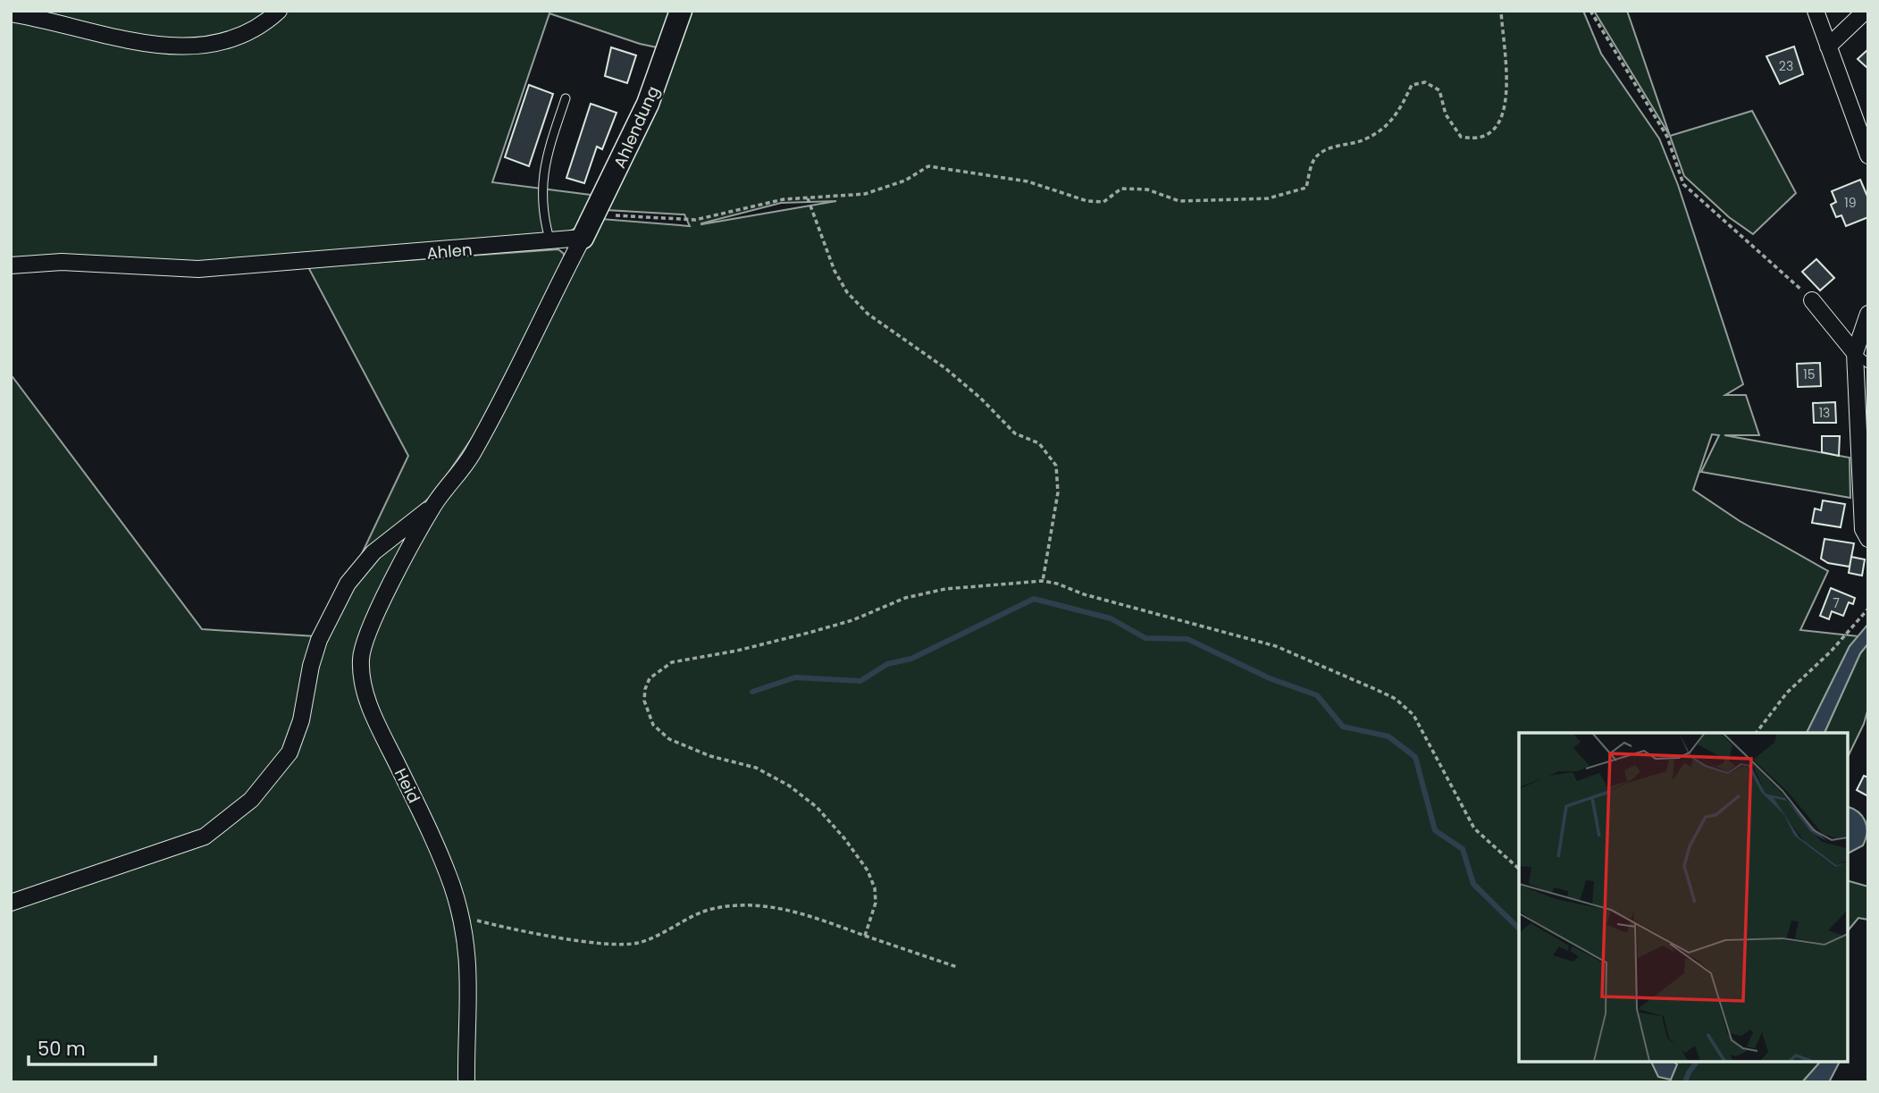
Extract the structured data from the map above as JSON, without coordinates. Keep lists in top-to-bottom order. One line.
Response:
{"streets":{"street":["Ahlendung","Ahlen","Heid"]},"crossings":[["Ahlendung","Ahlen"]],"house_numbers":["23","19","15","13","7"],"scale_bar":"50 m"}
